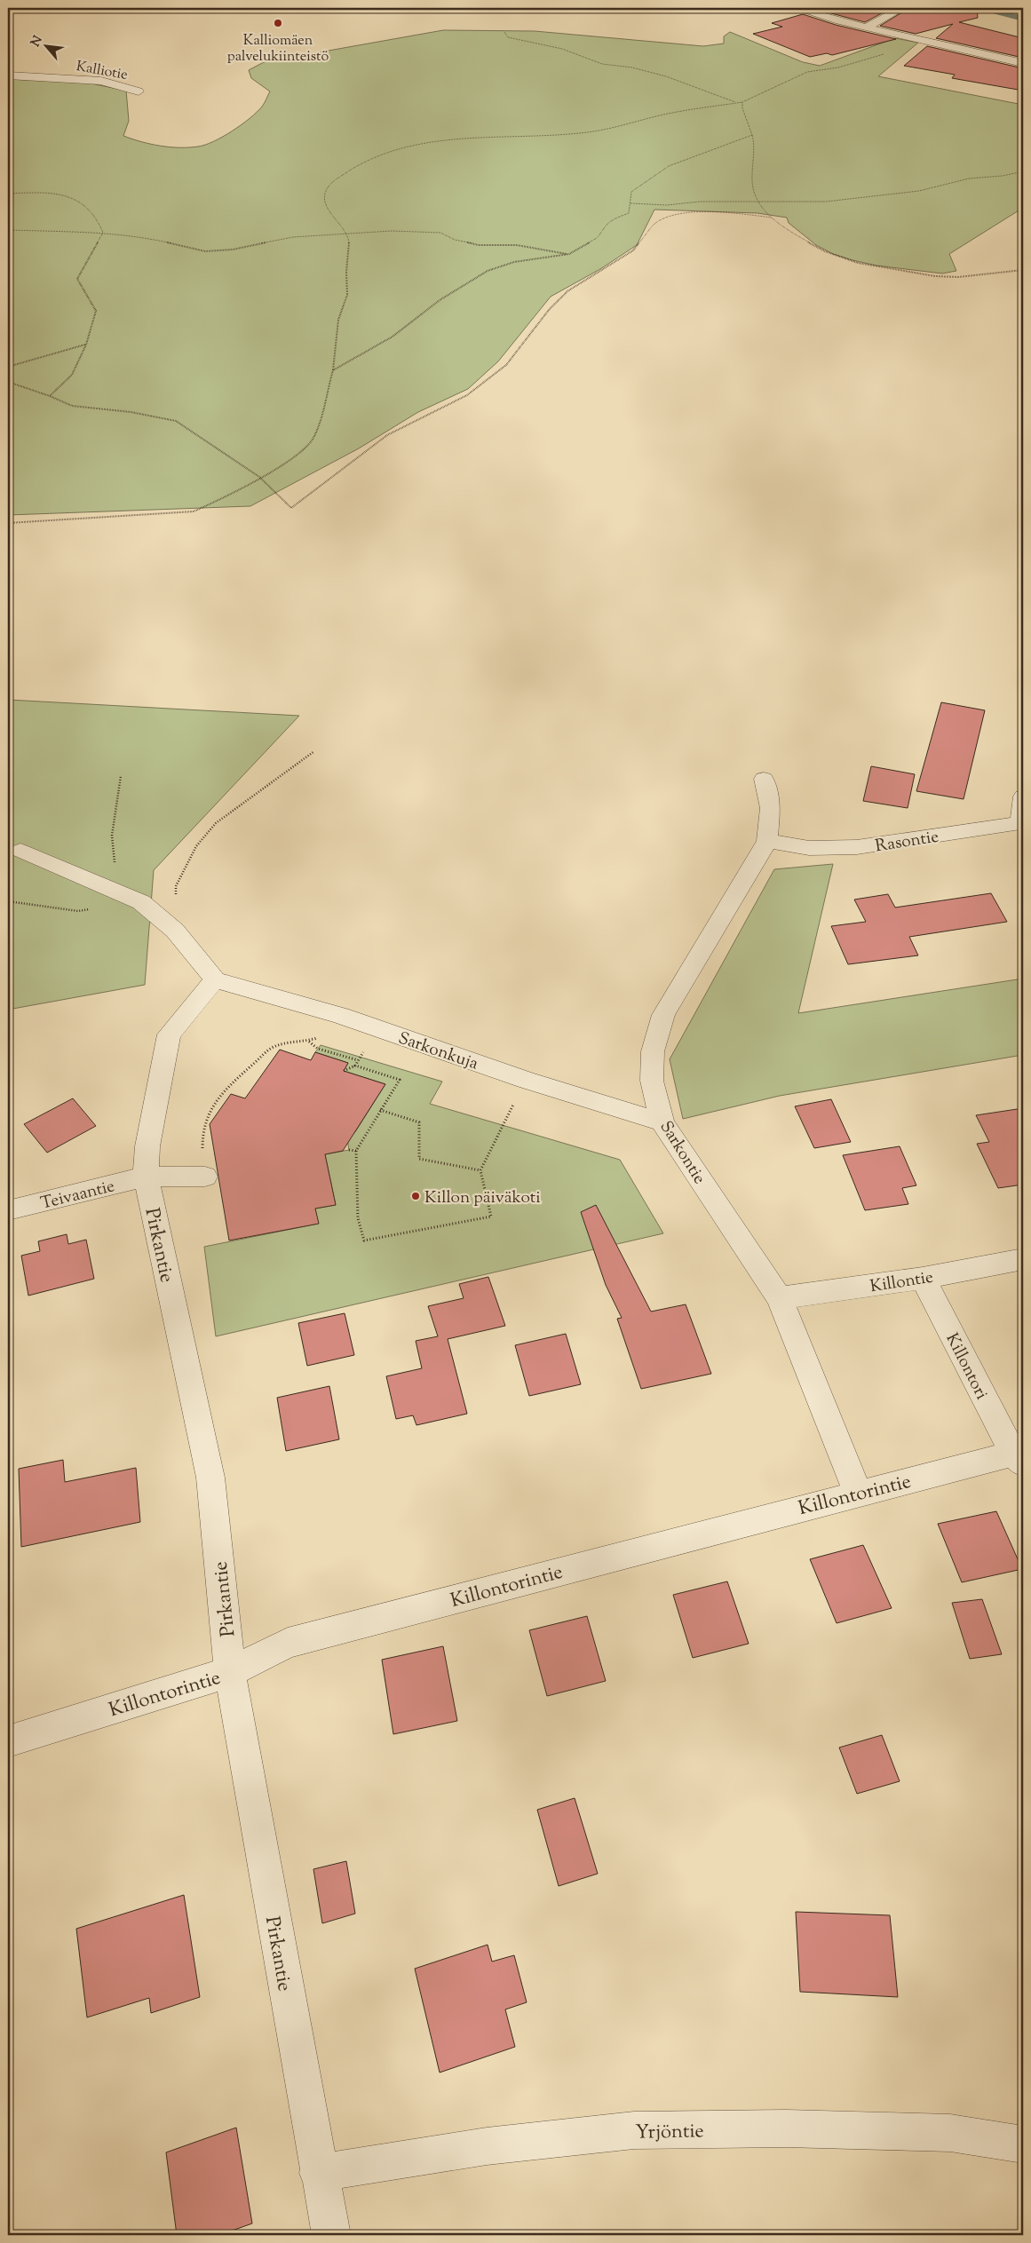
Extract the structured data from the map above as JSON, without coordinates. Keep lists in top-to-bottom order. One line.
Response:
{"streets":{"street":["Kalliotie","Rasontie","Sarkonkuja","Sarkontie","Teivaantie","Pirkantie","Killontie","Killontori","Killontorintie","Yrjöntie"]},"crossings":[["Rasontie","Sarkontie"],["Sarkonkuja","Sarkontie"],["Sarkonkuja","Pirkantie"],["Sarkontie","Killontie"],["Sarkontie","Killontorintie"],["Teivaantie","Pirkantie"],["Pirkantie","Killontorintie"],["Pirkantie","Yrjöntie"],["Killontie","Killontori"],["Killontori","Killontorintie"]],"places":["Kalliomäen palvelukiinteistö","Killon päiväkoti"],"north":"top left"}
